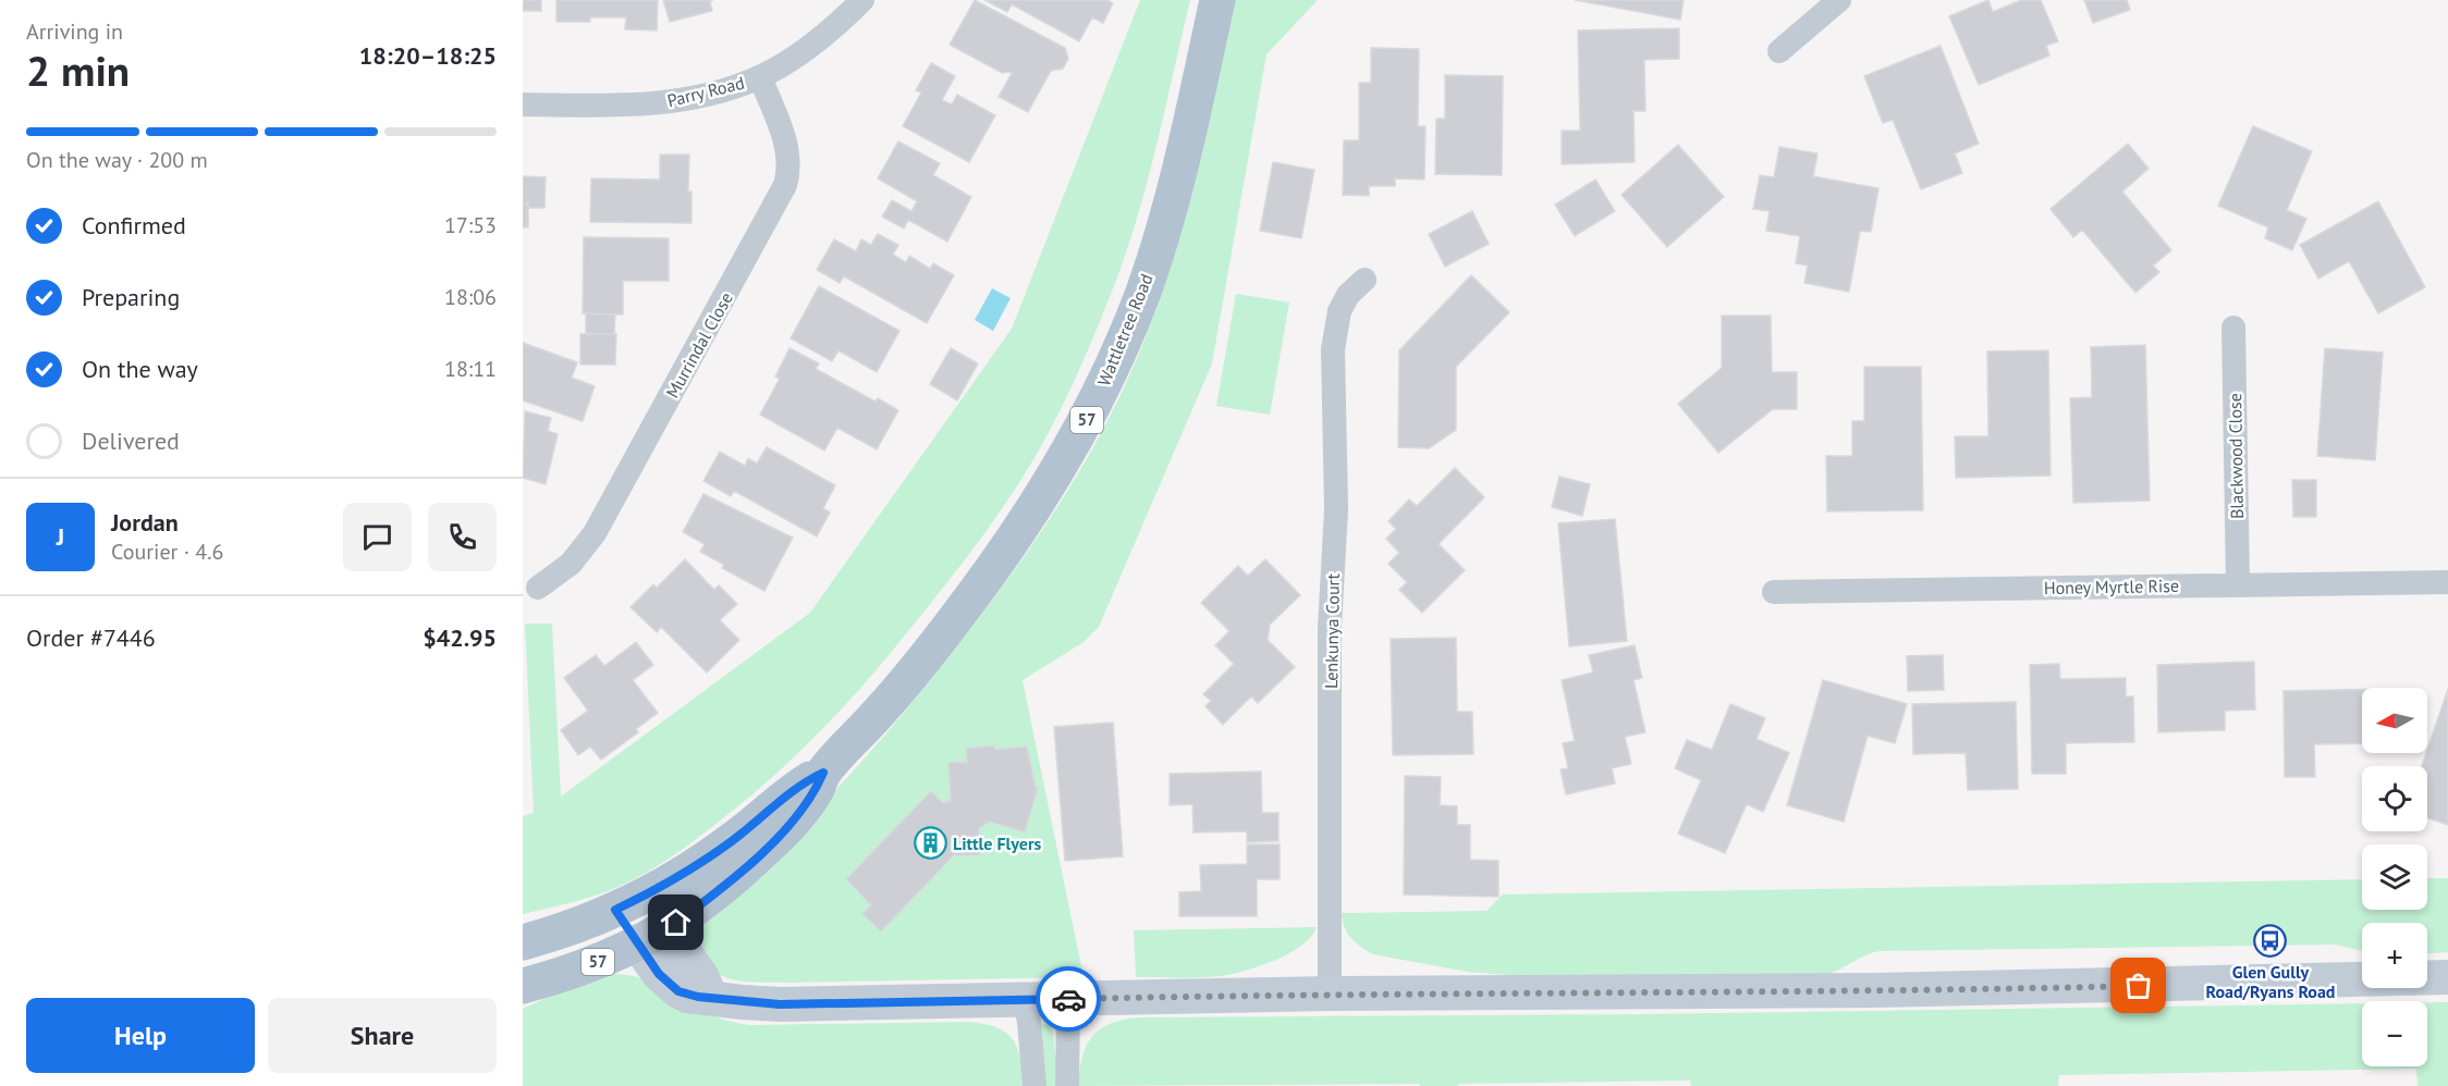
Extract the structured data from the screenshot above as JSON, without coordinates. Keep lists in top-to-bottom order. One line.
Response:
{"streets":{"main road":["Wattletree Road","57"],"street":["Parry Road","Murrindal Close","Blackwood Close","Honey Myrtle Rise","Lenkunya Court"]},"crossings":[["Parry Road","Murrindal Close"],["Wattletree Road","57"],["Blackwood Close","Honey Myrtle Rise"]],"places":{"building":["Little Flyers"],"bus stop":["Glen Gully Road/Ryans Road"]},"north":"left","page":{"heading":["2 min","Arriving in","18:20–18:25"],"panel":["Jordan","Courier · 4.6","Order #7446","$42.95"],"bar":"On the way · 200 m","list":[["Confirmed","17:53"],["Preparing","18:06"],["On the way","18:11"],"Delivered"],"round":"J","map_buttons":["+","−"],"buttons":["Help","Share"]}}
